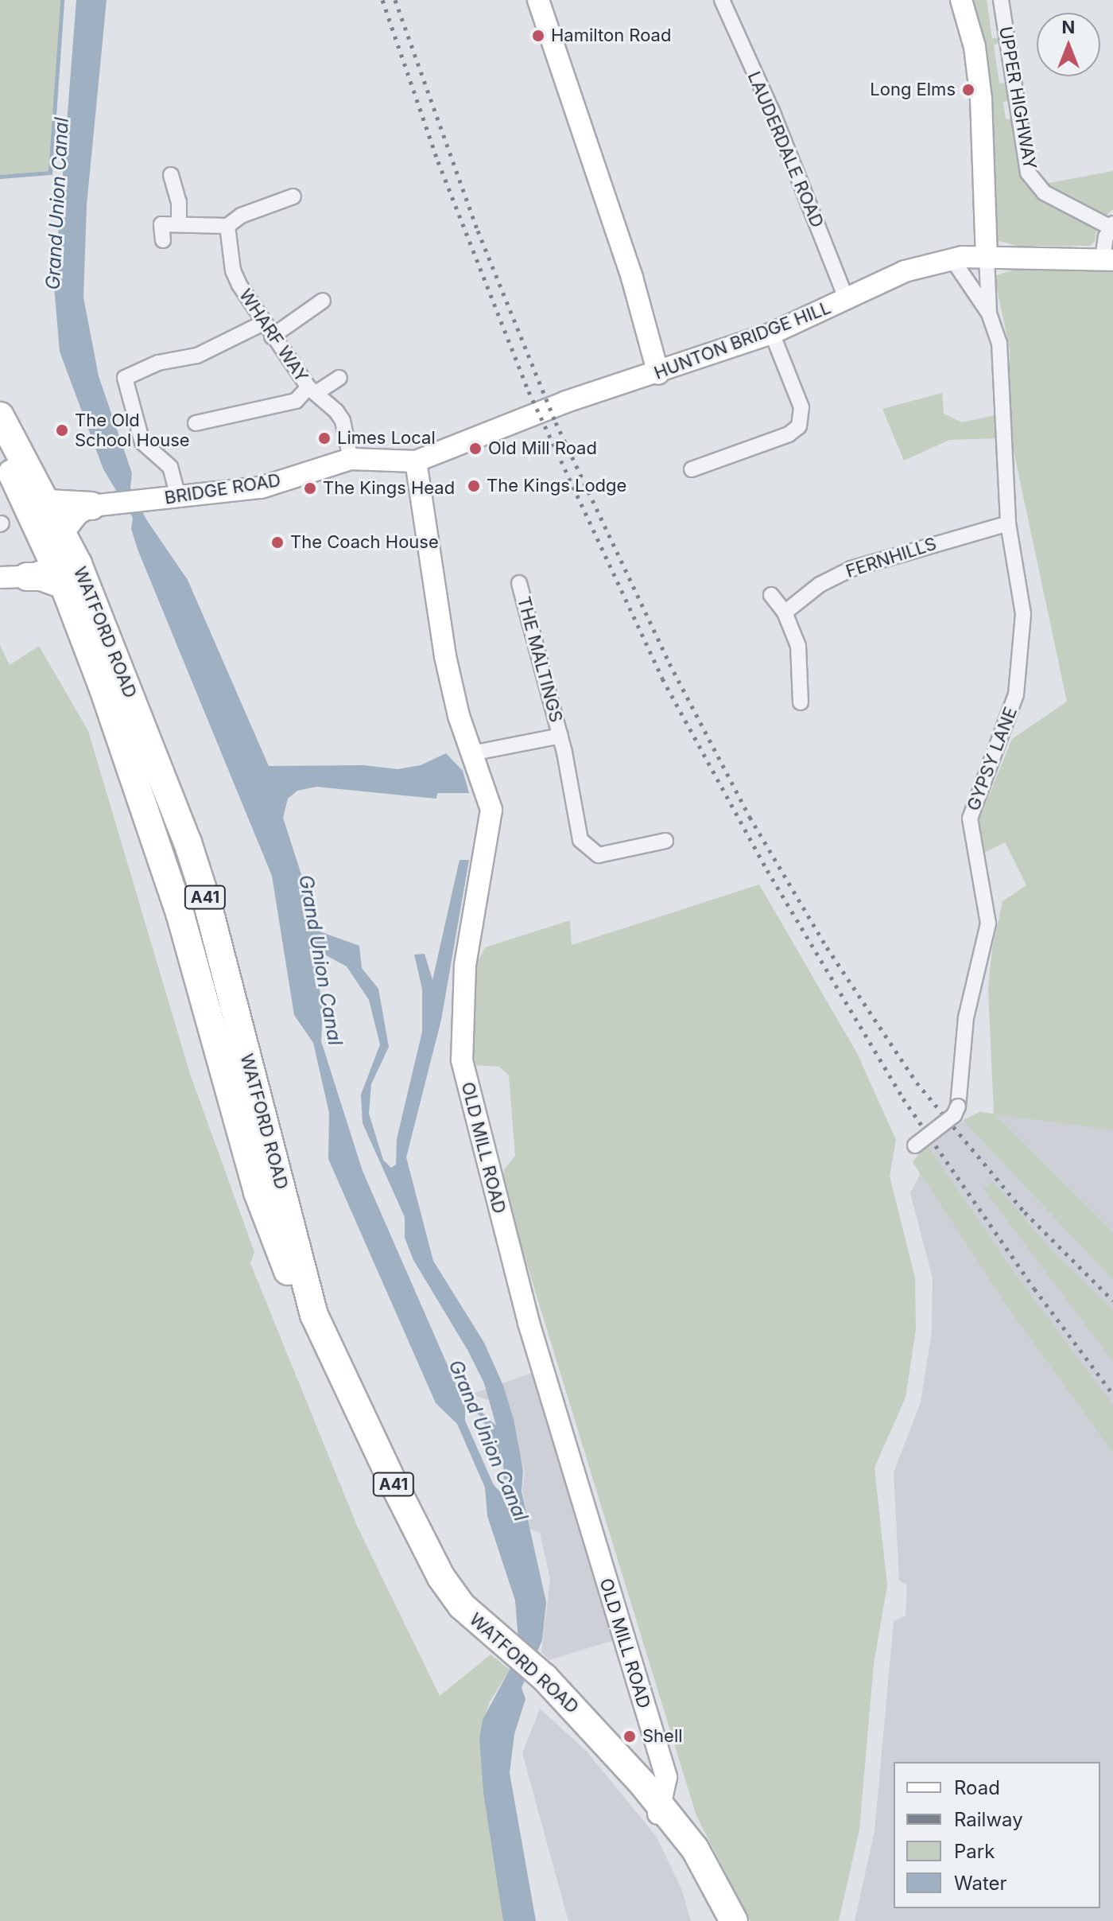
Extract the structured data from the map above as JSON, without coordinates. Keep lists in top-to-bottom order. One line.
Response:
{"streets":{"highway":["WATFORD ROAD","A41"],"street":["UPPER HIGHWAY","LAUDERDALE ROAD","WHARF WAY","HUNTON BRIDGE HILL","BRIDGE ROAD","FERNHILLS","THE MALTINGS","GYPSY LANE","OLD MILL ROAD"]},"crossings":[["UPPER HIGHWAY","HUNTON BRIDGE HILL"],["UPPER HIGHWAY","GYPSY LANE"],["LAUDERDALE ROAD","HUNTON BRIDGE HILL"],["WHARF WAY","BRIDGE ROAD"],["HUNTON BRIDGE HILL","BRIDGE ROAD"],["HUNTON BRIDGE HILL","GYPSY LANE"],["HUNTON BRIDGE HILL","OLD MILL ROAD"],["BRIDGE ROAD","OLD MILL ROAD"],["FERNHILLS","GYPSY LANE"],["WATFORD ROAD","A41"],["WATFORD ROAD","OLD MILL ROAD"],["THE MALTINGS","OLD MILL ROAD"],["A41","OLD MILL ROAD"]],"water":["Grand Union Canal"],"places":["Hamilton Road","Long Elms","The Old School House","Limes Local","Old Mill Road","The Kings Lodge","The Kings Head","The Coach House","Shell"],"legend":["Road","Railway","Park","Water"],"north":"top"}
